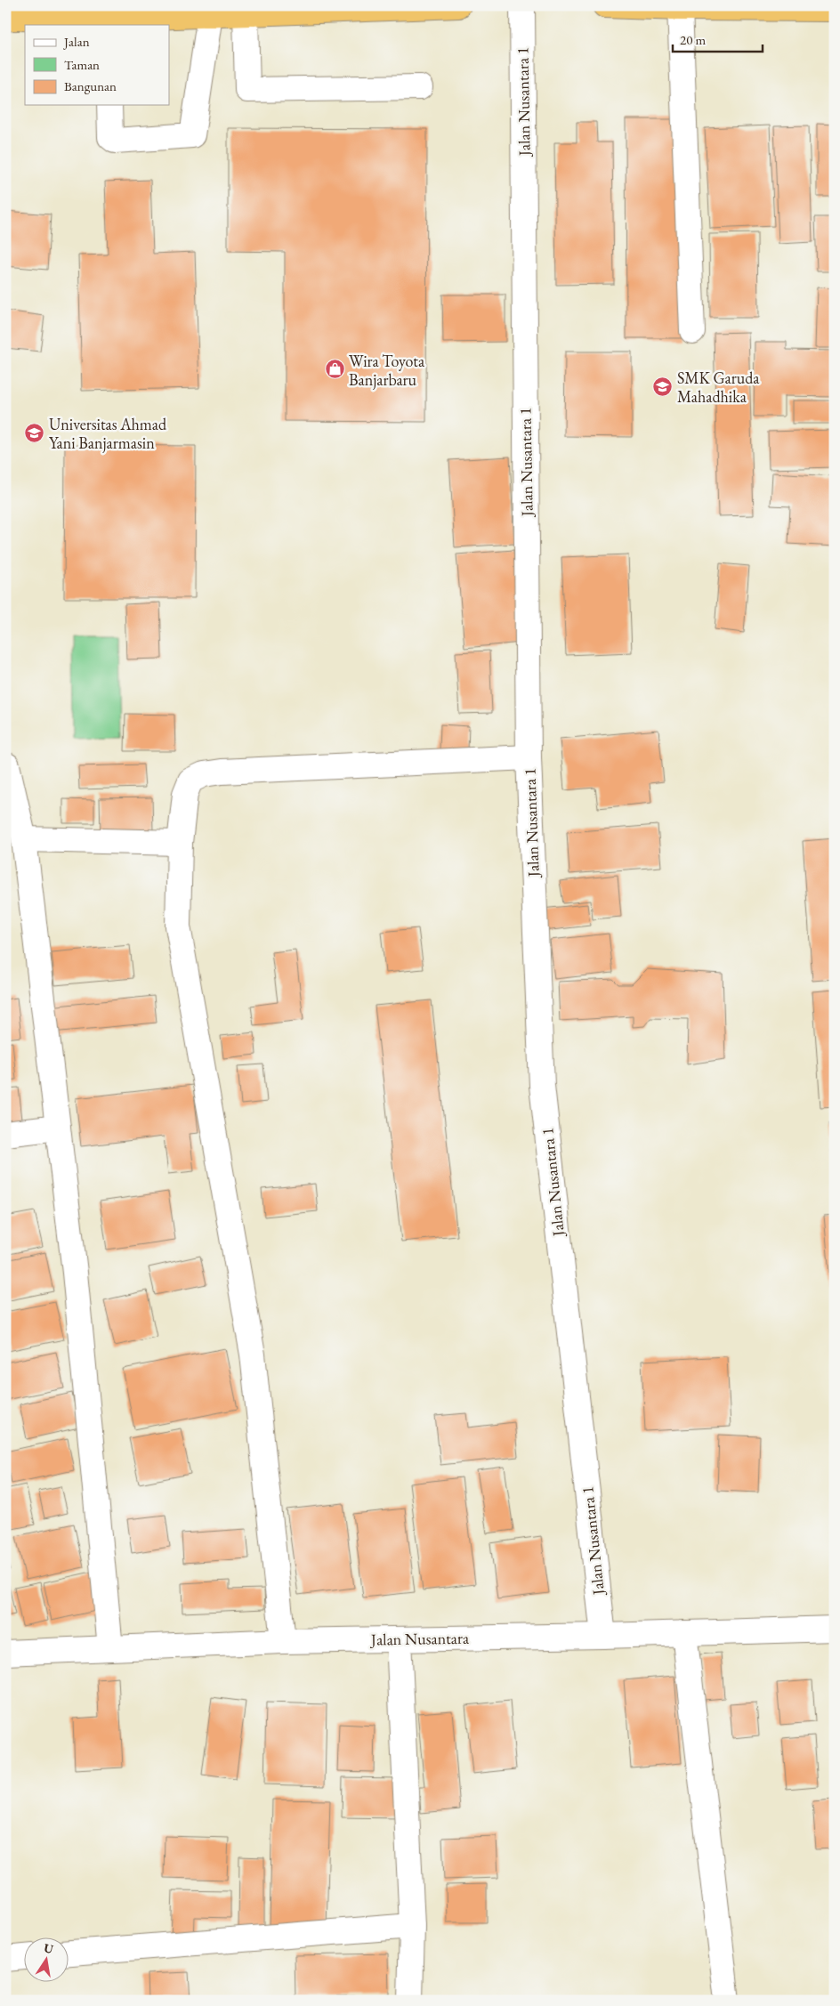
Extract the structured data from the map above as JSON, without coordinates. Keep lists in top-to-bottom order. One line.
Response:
{"streets":{"street":["Jalan Nusantara 1","Jalan Nusantara"]},"crossings":[["Jalan Nusantara 1","Jalan Nusantara"]],"places":{"shop":["Wira Toyota Banjarbaru"],"school or university":["SMK Garuda Mahadhika","Universitas Ahmad Yani Banjarmasin"]},"legend":["Jalan","Taman","Bangunan"],"scale_bar":"20 m","north":"top"}
